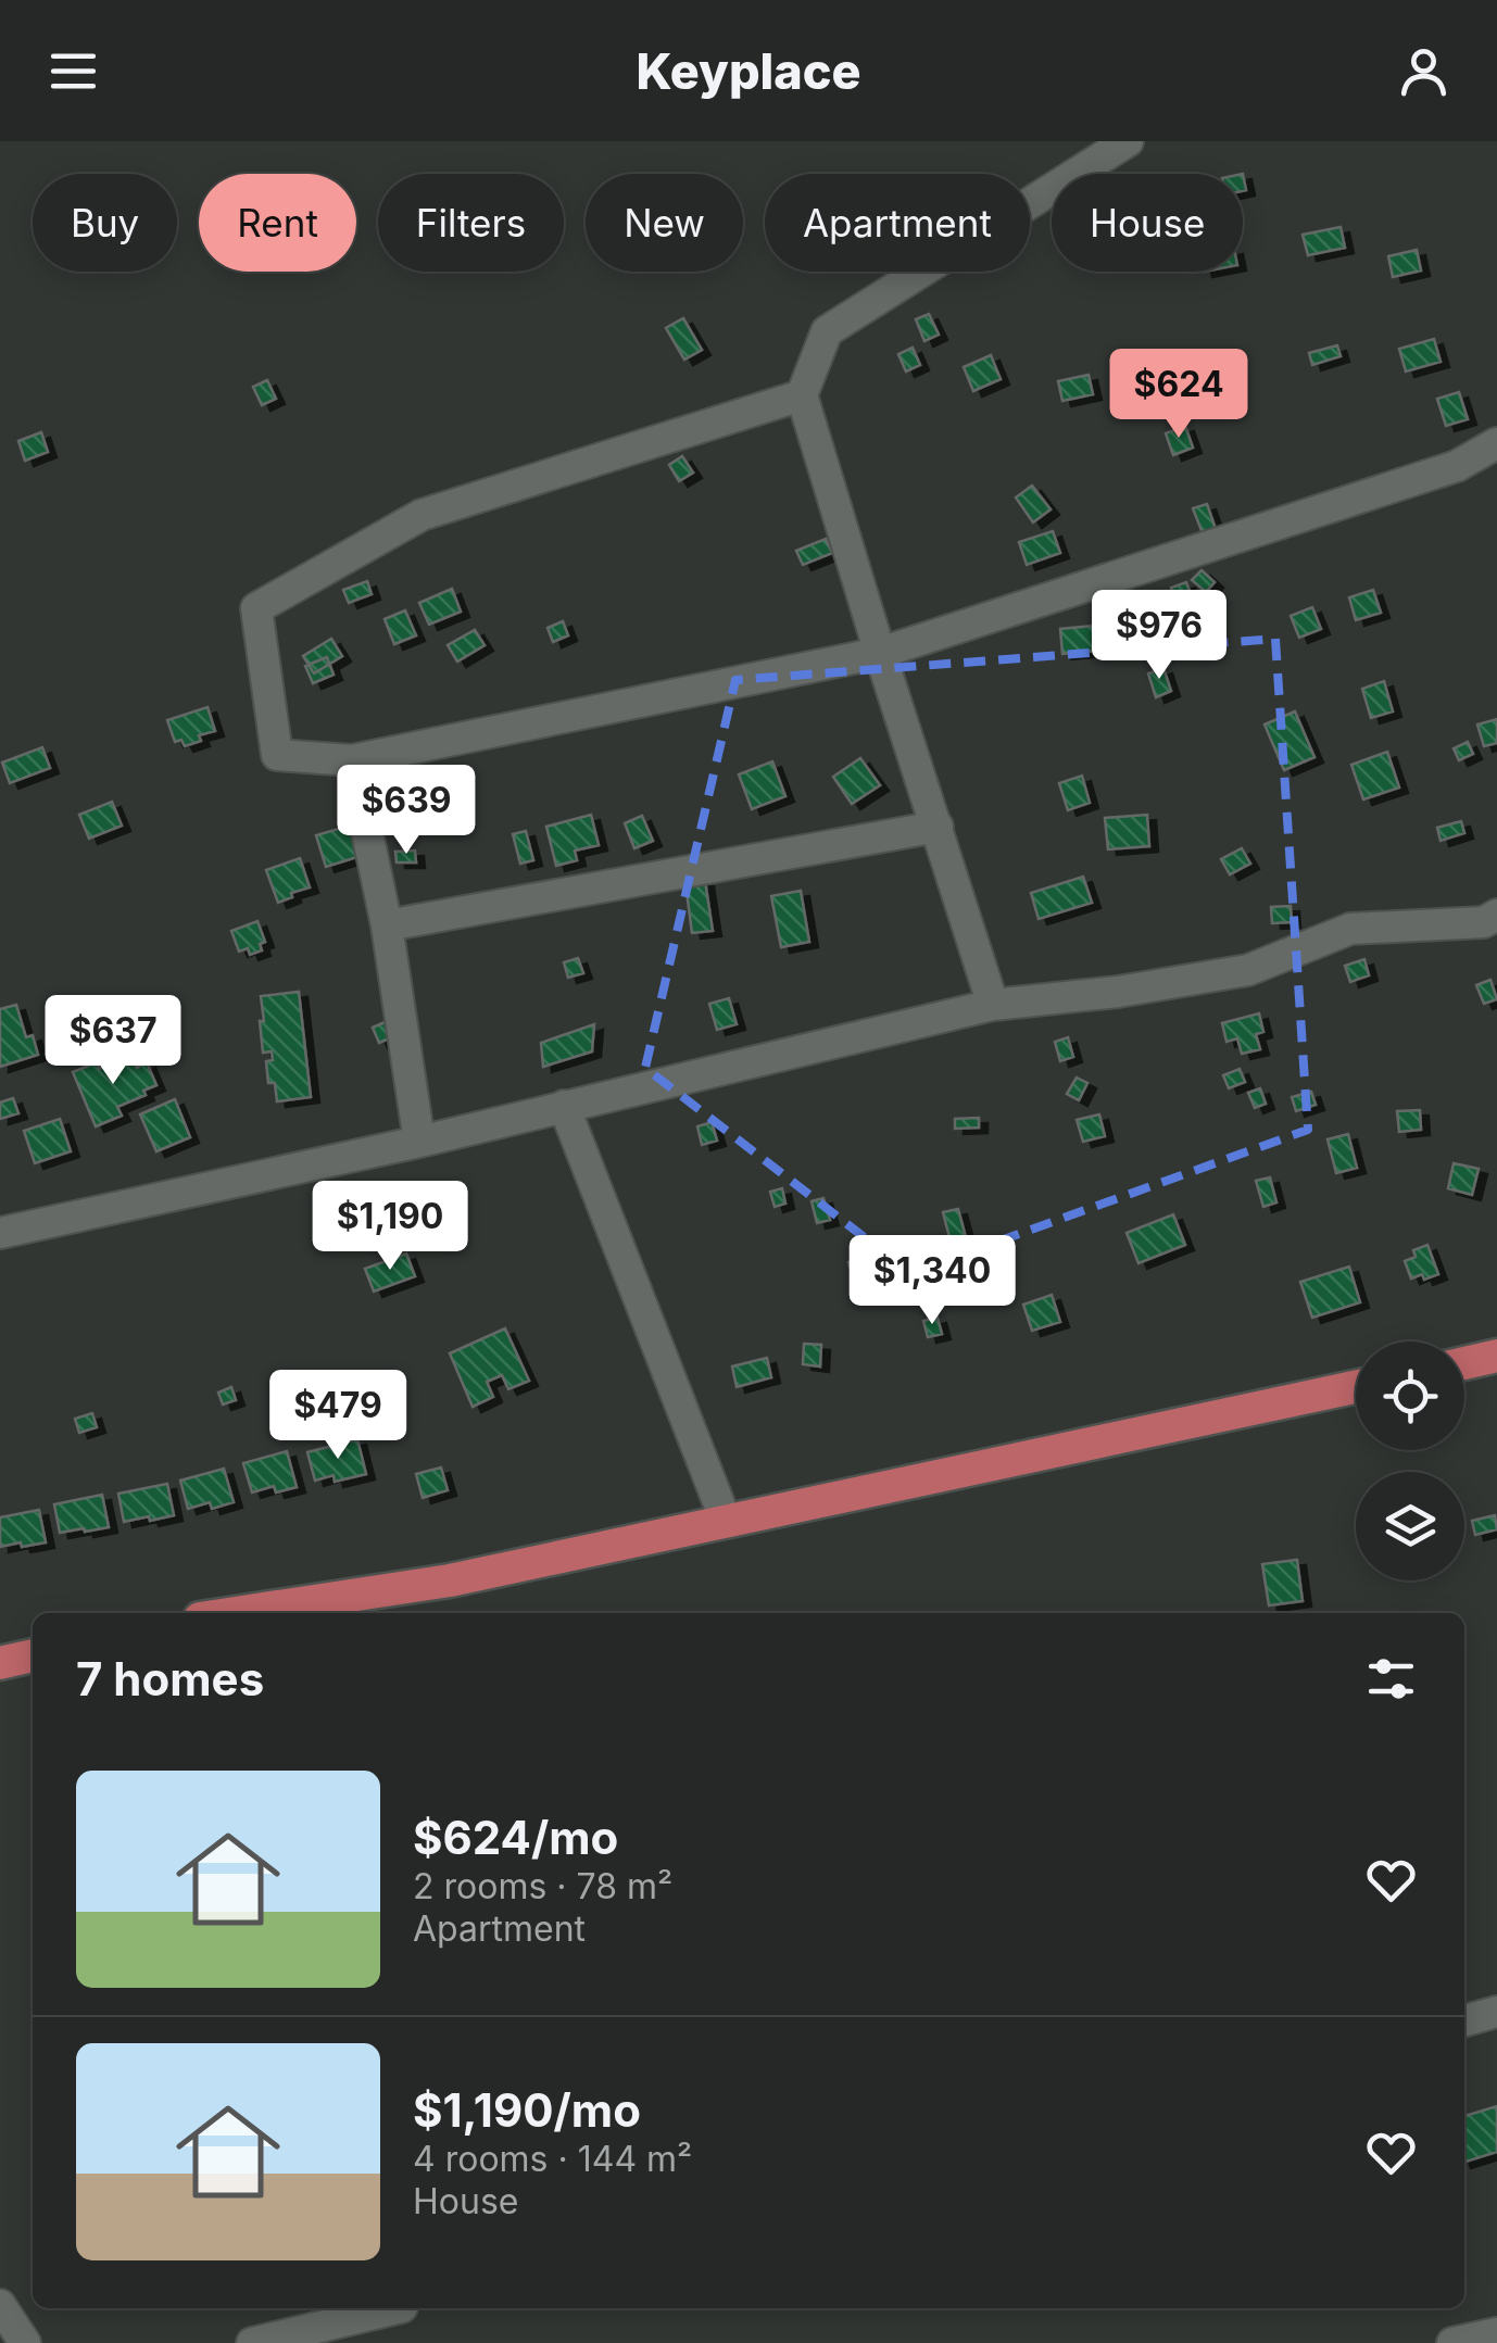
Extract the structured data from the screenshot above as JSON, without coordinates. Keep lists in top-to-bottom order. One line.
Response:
{"page":{"header":"Keyplace","chip":["Buy","Rent","Filters","New","Apartment","House"],"price":["$624","$976","$639","$637","$1,190","$1,340","$479"],"heading":"7 homes","list":[{"name":"$624/mo","note":"2 rooms · 78 m² · Apartment"},{"name":"$1,190/mo","note":"4 rooms · 144 m² · House"}]}}
